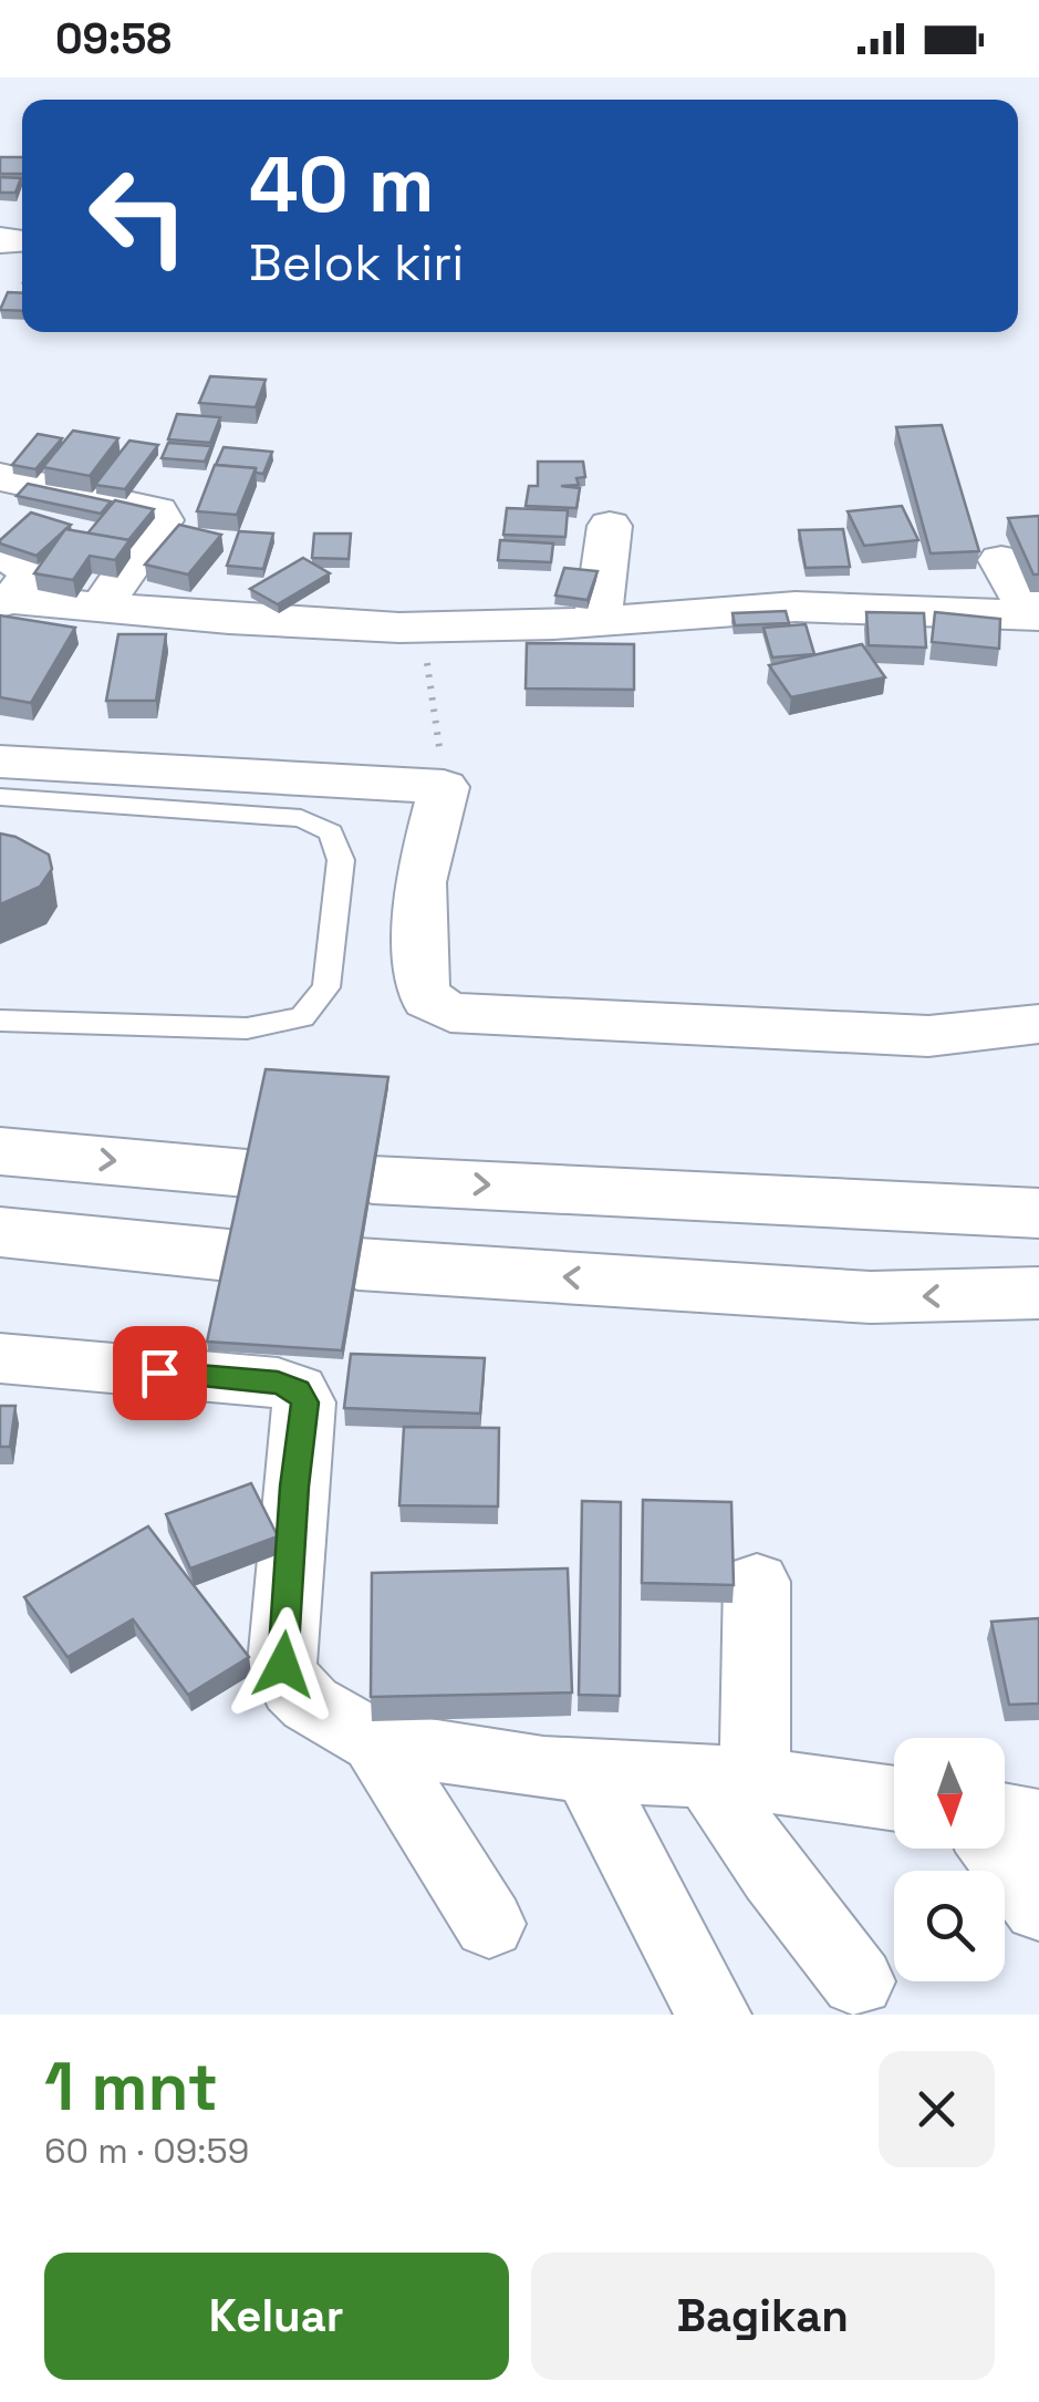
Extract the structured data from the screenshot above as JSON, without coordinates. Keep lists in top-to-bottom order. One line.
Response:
{"north":"bottom","page":{"status":"09:58","turn":["40 m","Belok kiri"],"heading":["1 mnt","60 m · 09:59"],"buttons":["Keluar","Bagikan"]}}
